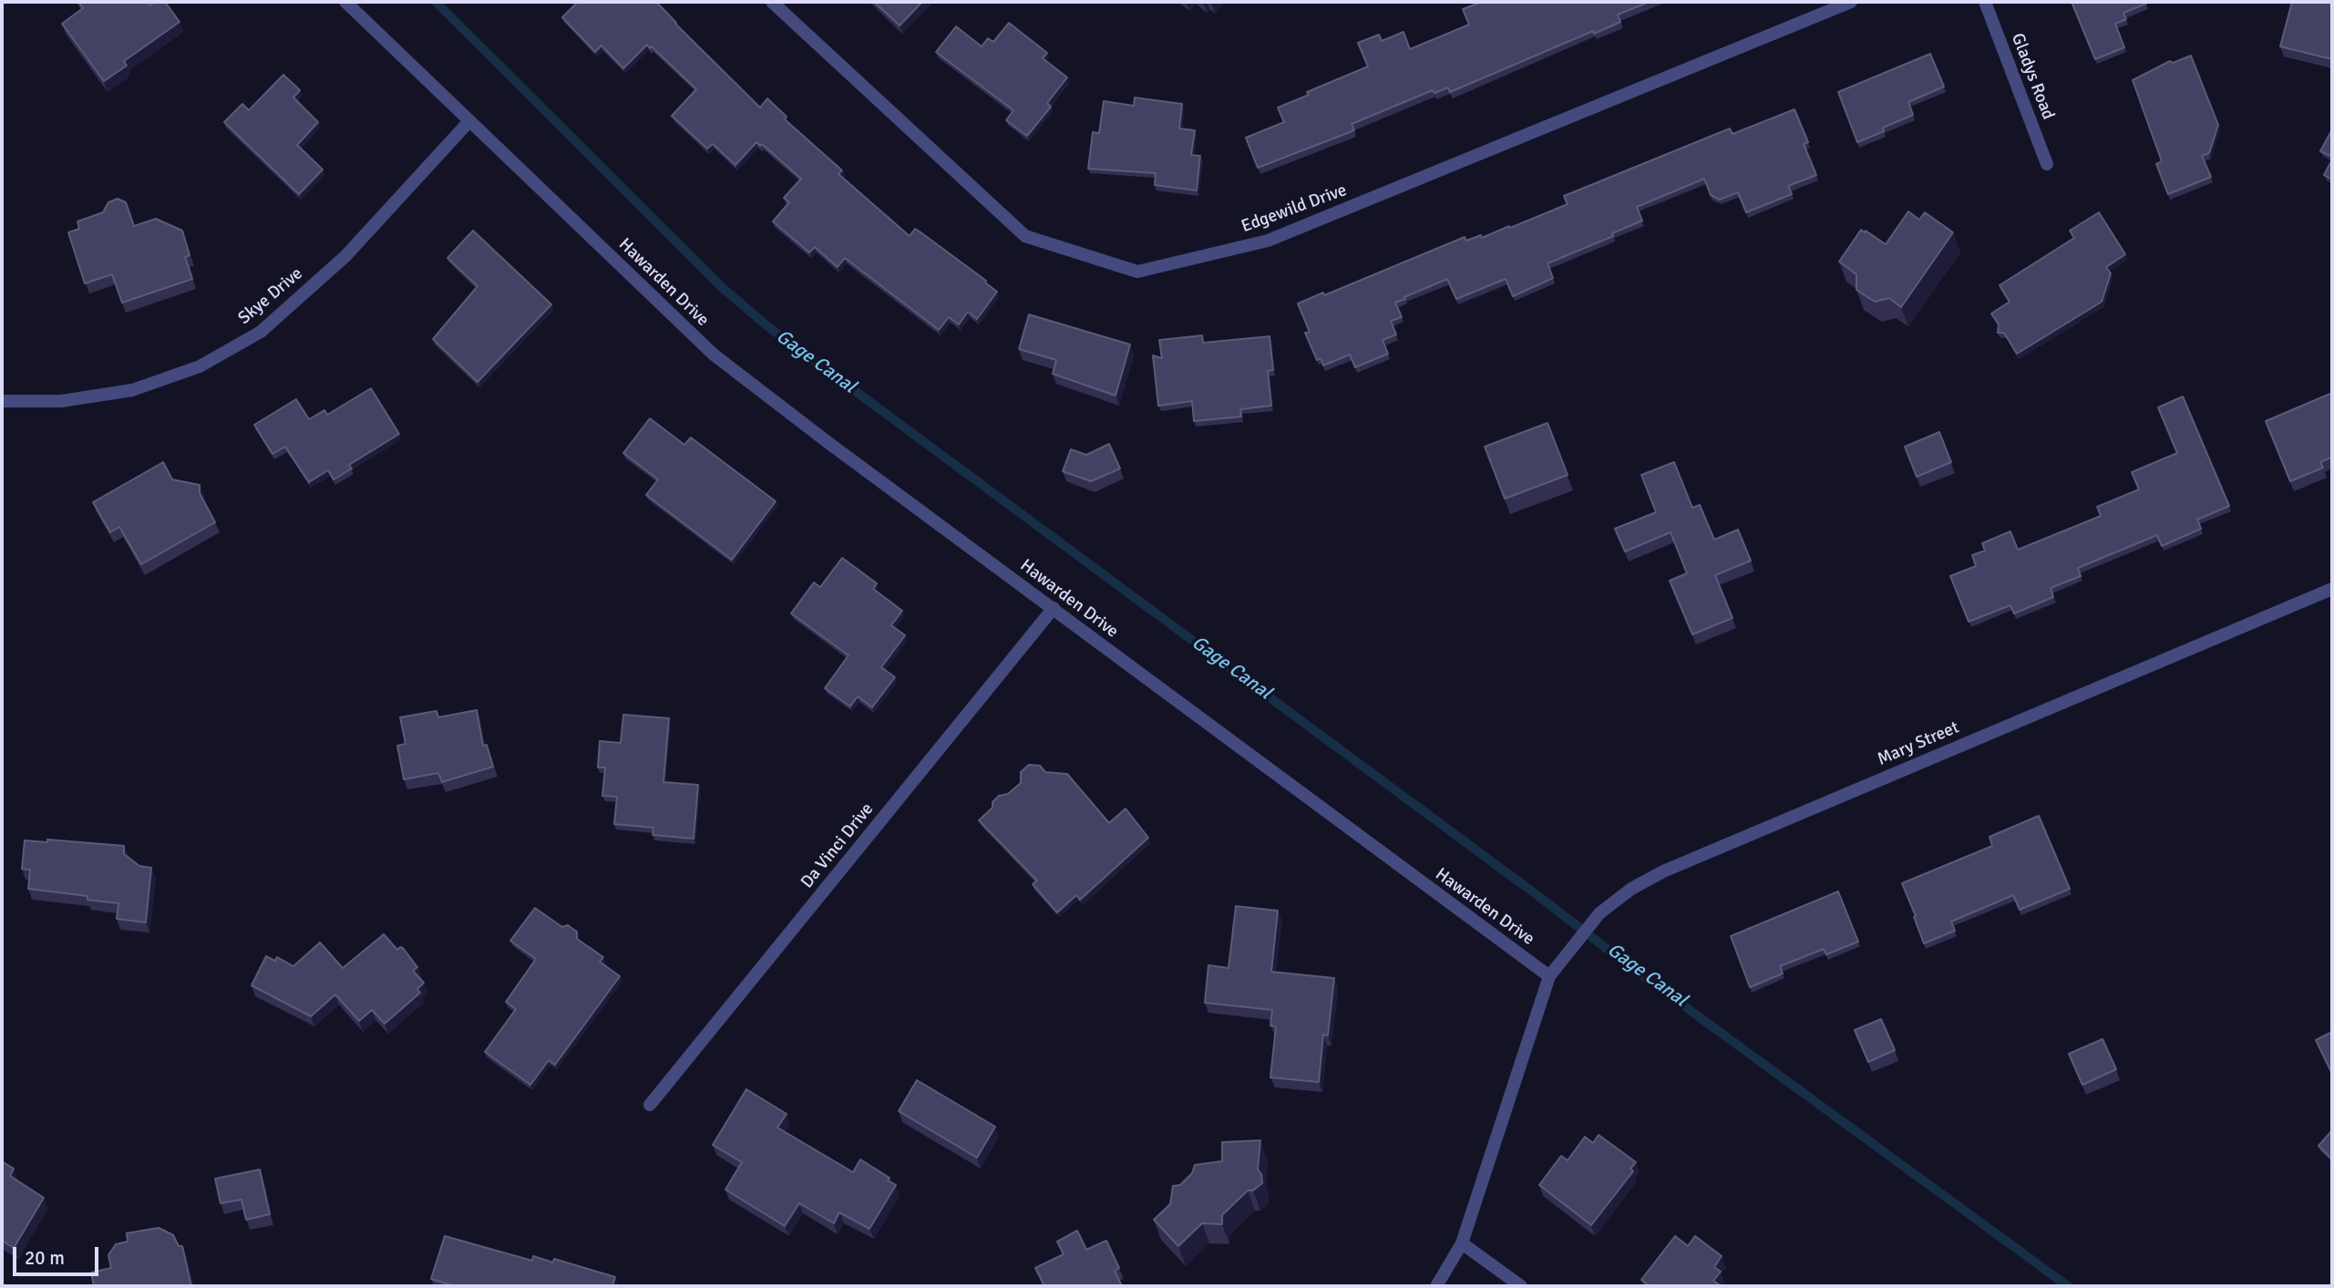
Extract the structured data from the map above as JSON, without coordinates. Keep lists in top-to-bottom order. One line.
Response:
{"streets":{"street":["Gladys Road","Edgewild Drive","Hawarden Drive","Skye Drive","Mary Street","Da Vinci Drive"]},"crossings":[["Hawarden Drive","Skye Drive"],["Hawarden Drive","Mary Street"],["Hawarden Drive","Da Vinci Drive"]],"water":["Gage Canal"],"scale_bar":"20 m"}
